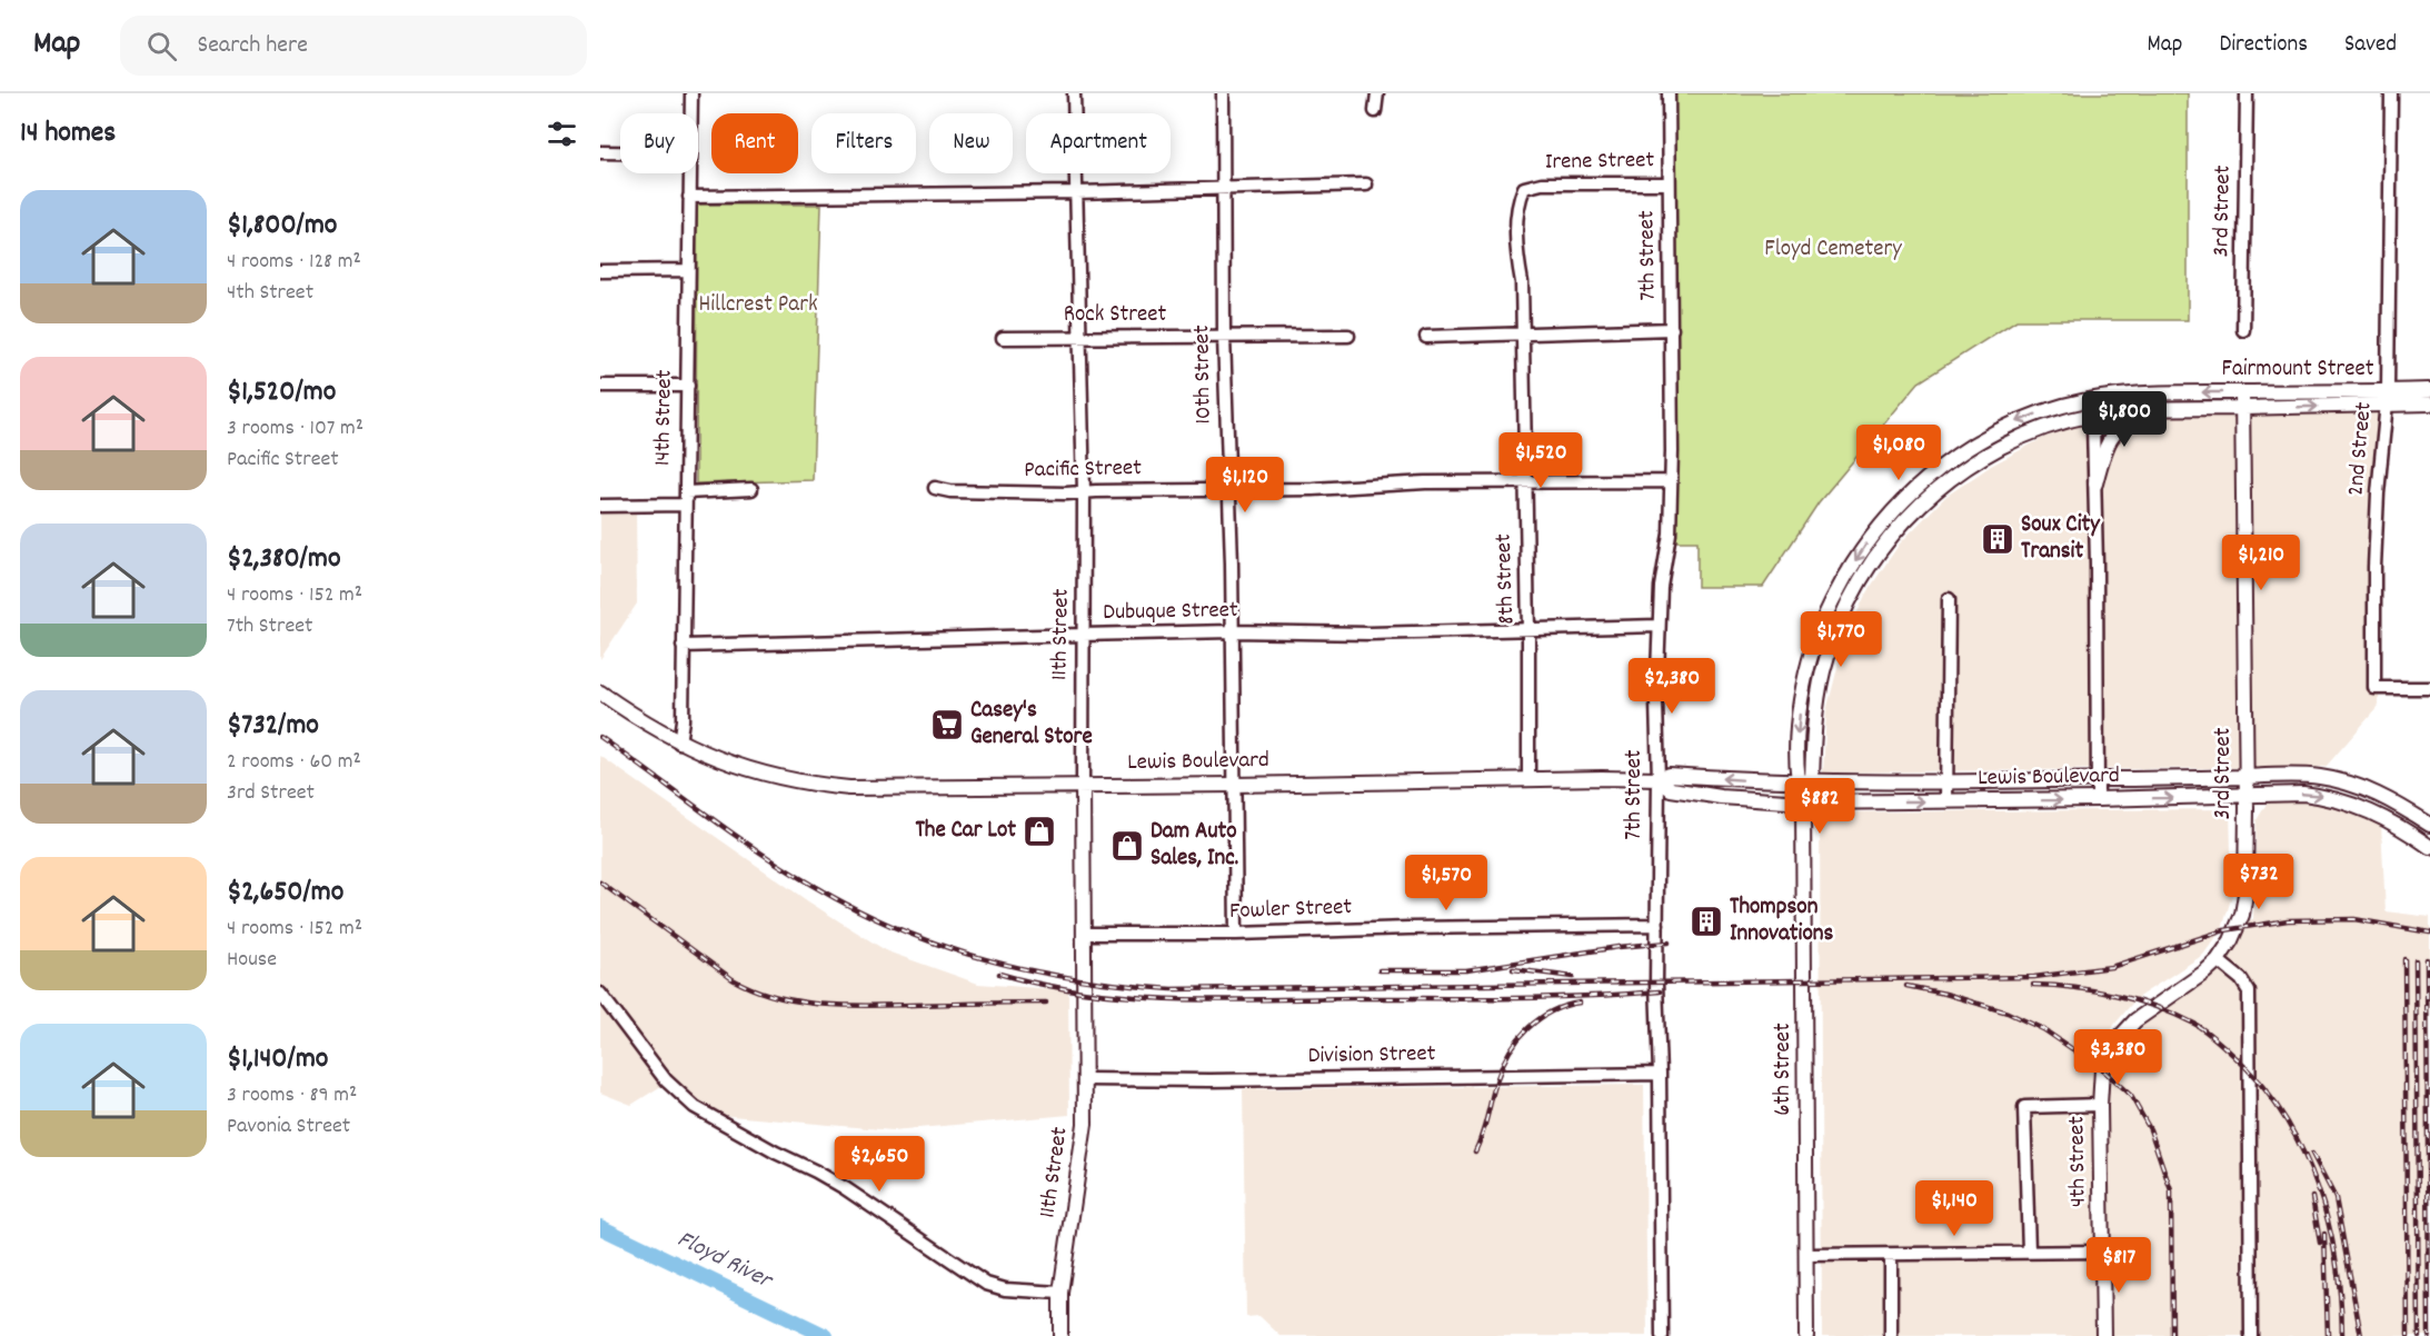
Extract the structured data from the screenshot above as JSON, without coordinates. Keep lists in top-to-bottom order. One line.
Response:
{"streets":{"main road":["3rd Street","Fairmount Street","11th Street","Lewis Boulevard","6th Street","4th Street"],"street":["Irene Street","7th Street","Rock Street","10th Street","14th Street","2nd Street","Pacific Street","8th Street","Dubuque Street","Fowler Street","Division Street"]},"crossings":[["Irene Street","7th Street"],["Irene Street","8th Street"],["3rd Street","Fairmount Street"],["3rd Street","Lewis Boulevard"],["3rd Street","4th Street"],["7th Street","Pacific Street"],["7th Street","Dubuque Street"],["7th Street","Lewis Boulevard"],["7th Street","Fowler Street"],["7th Street","Division Street"],["Rock Street","10th Street"],["Rock Street","11th Street"],["Fairmount Street","2nd Street"],["Fairmount Street","Lewis Boulevard"],["Fairmount Street","6th Street"],["10th Street","Pacific Street"],["10th Street","Dubuque Street"],["10th Street","Lewis Boulevard"],["10th Street","Fowler Street"],["14th Street","Dubuque Street"],["14th Street","Lewis Boulevard"],["Pacific Street","8th Street"],["Pacific Street","11th Street"],["8th Street","Dubuque Street"],["8th Street","Lewis Boulevard"],["Dubuque Street","11th Street"],["11th Street","Lewis Boulevard"],["11th Street","Fowler Street"],["11th Street","Division Street"],["Lewis Boulevard","6th Street"]],"water":["Floyd River"],"parks":["Floyd Cemetery","Hillcrest Park"],"places":{"building":["Soux City Transit","Thompson Innovations"],"supermarket":["Casey's General Store"],"shop":["The Car Lot","Dam Auto Sales, Inc."]},"page":{"header":"Map","search":"Search here","nav":["Map","Directions","Saved"],"heading":"14 homes","chip":["Buy","Rent","Filters","New","Apartment"],"list":[{"name":"$1,800/mo","note":"4 rooms · 128 m² · 4th Street"},{"name":"$1,520/mo","note":"3 rooms · 107 m² · Pacific Street"},{"name":"$2,380/mo","note":"4 rooms · 152 m² · 7th Street"},{"name":"$732/mo","note":"2 rooms · 60 m² · 3rd Street"},{"name":"$2,650/mo","note":"4 rooms · 152 m² · House"},{"name":"$1,140/mo","note":"3 rooms · 89 m² · Pavonia Street"}],"price":["$1,800","$1,080","$1,520","$1,120","$1,210","$1,770","$2,380","$882","$732","$1,570","$3,380","$2,650","$1,140","$817"]}}
